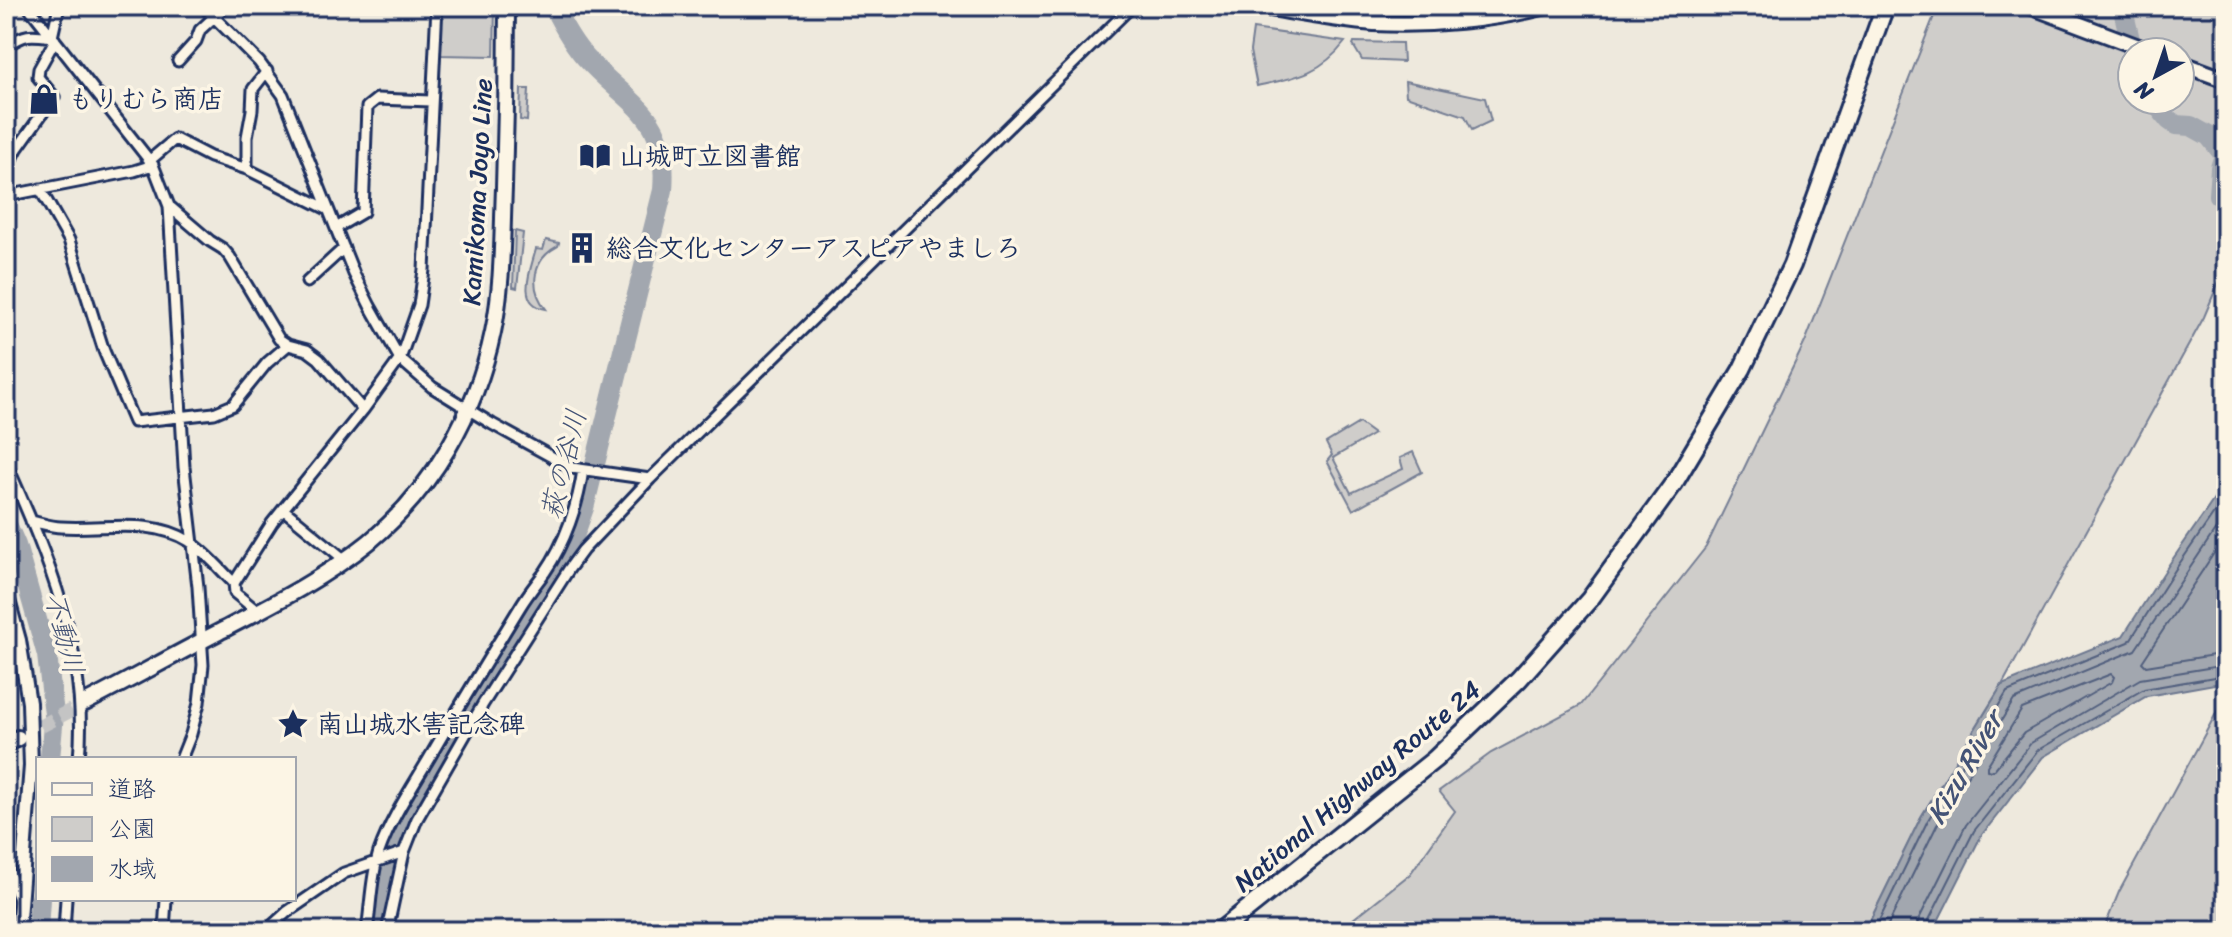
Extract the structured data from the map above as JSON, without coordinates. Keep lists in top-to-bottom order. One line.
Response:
{"streets":{"highway":["National Highway Route 24"],"main road":["Kamikoma Joyo Line"]},"water":["萩の谷川","不動川","Kizu River"],"places":{"shop":["もりむら商店"],"library":["山城町立図書館"],"building":["総合文化センターアスピアやましろ"],"place":["南山城水害記念碑"]},"legend":["道路","公園","水域"],"north":"bottom left"}
